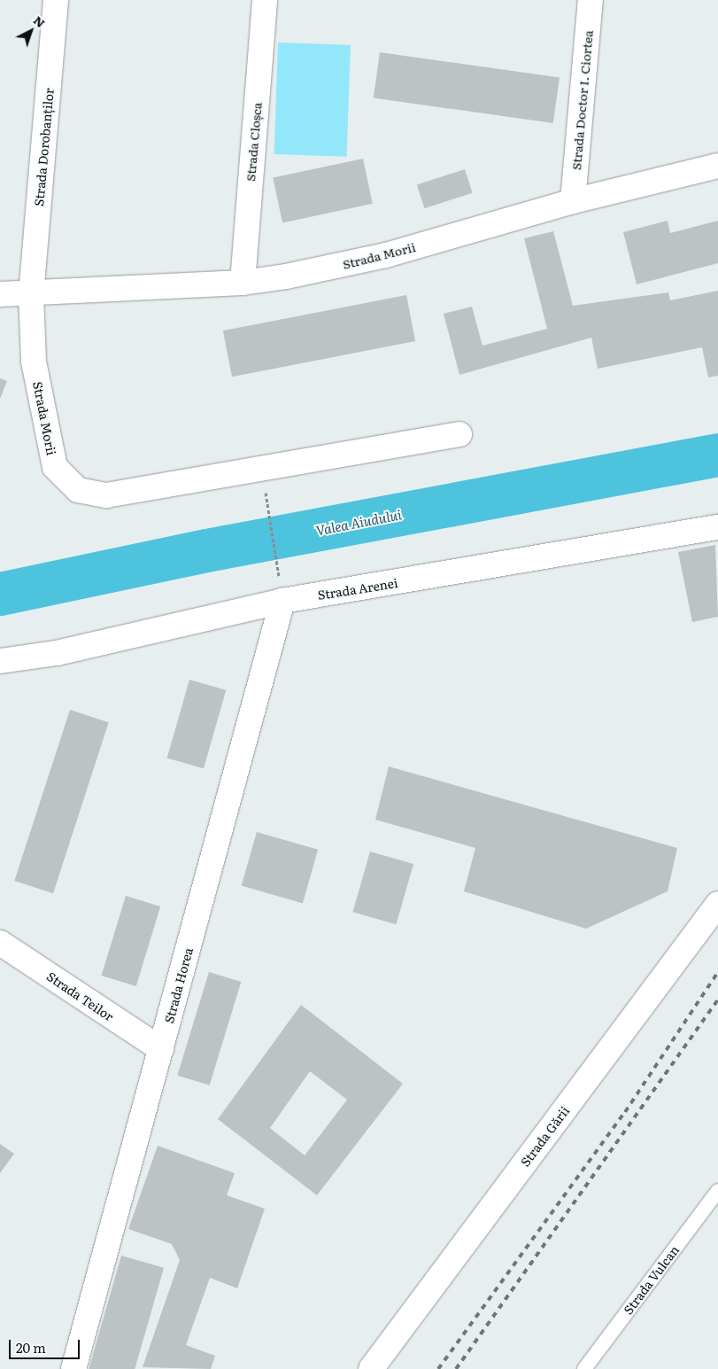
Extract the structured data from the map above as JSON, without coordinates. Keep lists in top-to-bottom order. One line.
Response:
{"streets":{"street":["Strada Doctor I. Ciortea","Strada Cloșca","Strada Dorobanților","Strada Morii","Strada Arenei","Strada Horea","Strada Teilor","Strada Gării"],"lane":["Strada Vulcan"]},"crossings":[["Strada Doctor I. Ciortea","Strada Morii"],["Strada Cloșca","Strada Morii"],["Strada Dorobanților","Strada Morii"],["Strada Arenei","Strada Horea"],["Strada Horea","Strada Teilor"]],"water":["Valea Aiudului"],"scale_bar":"20 m","north":"top right"}
